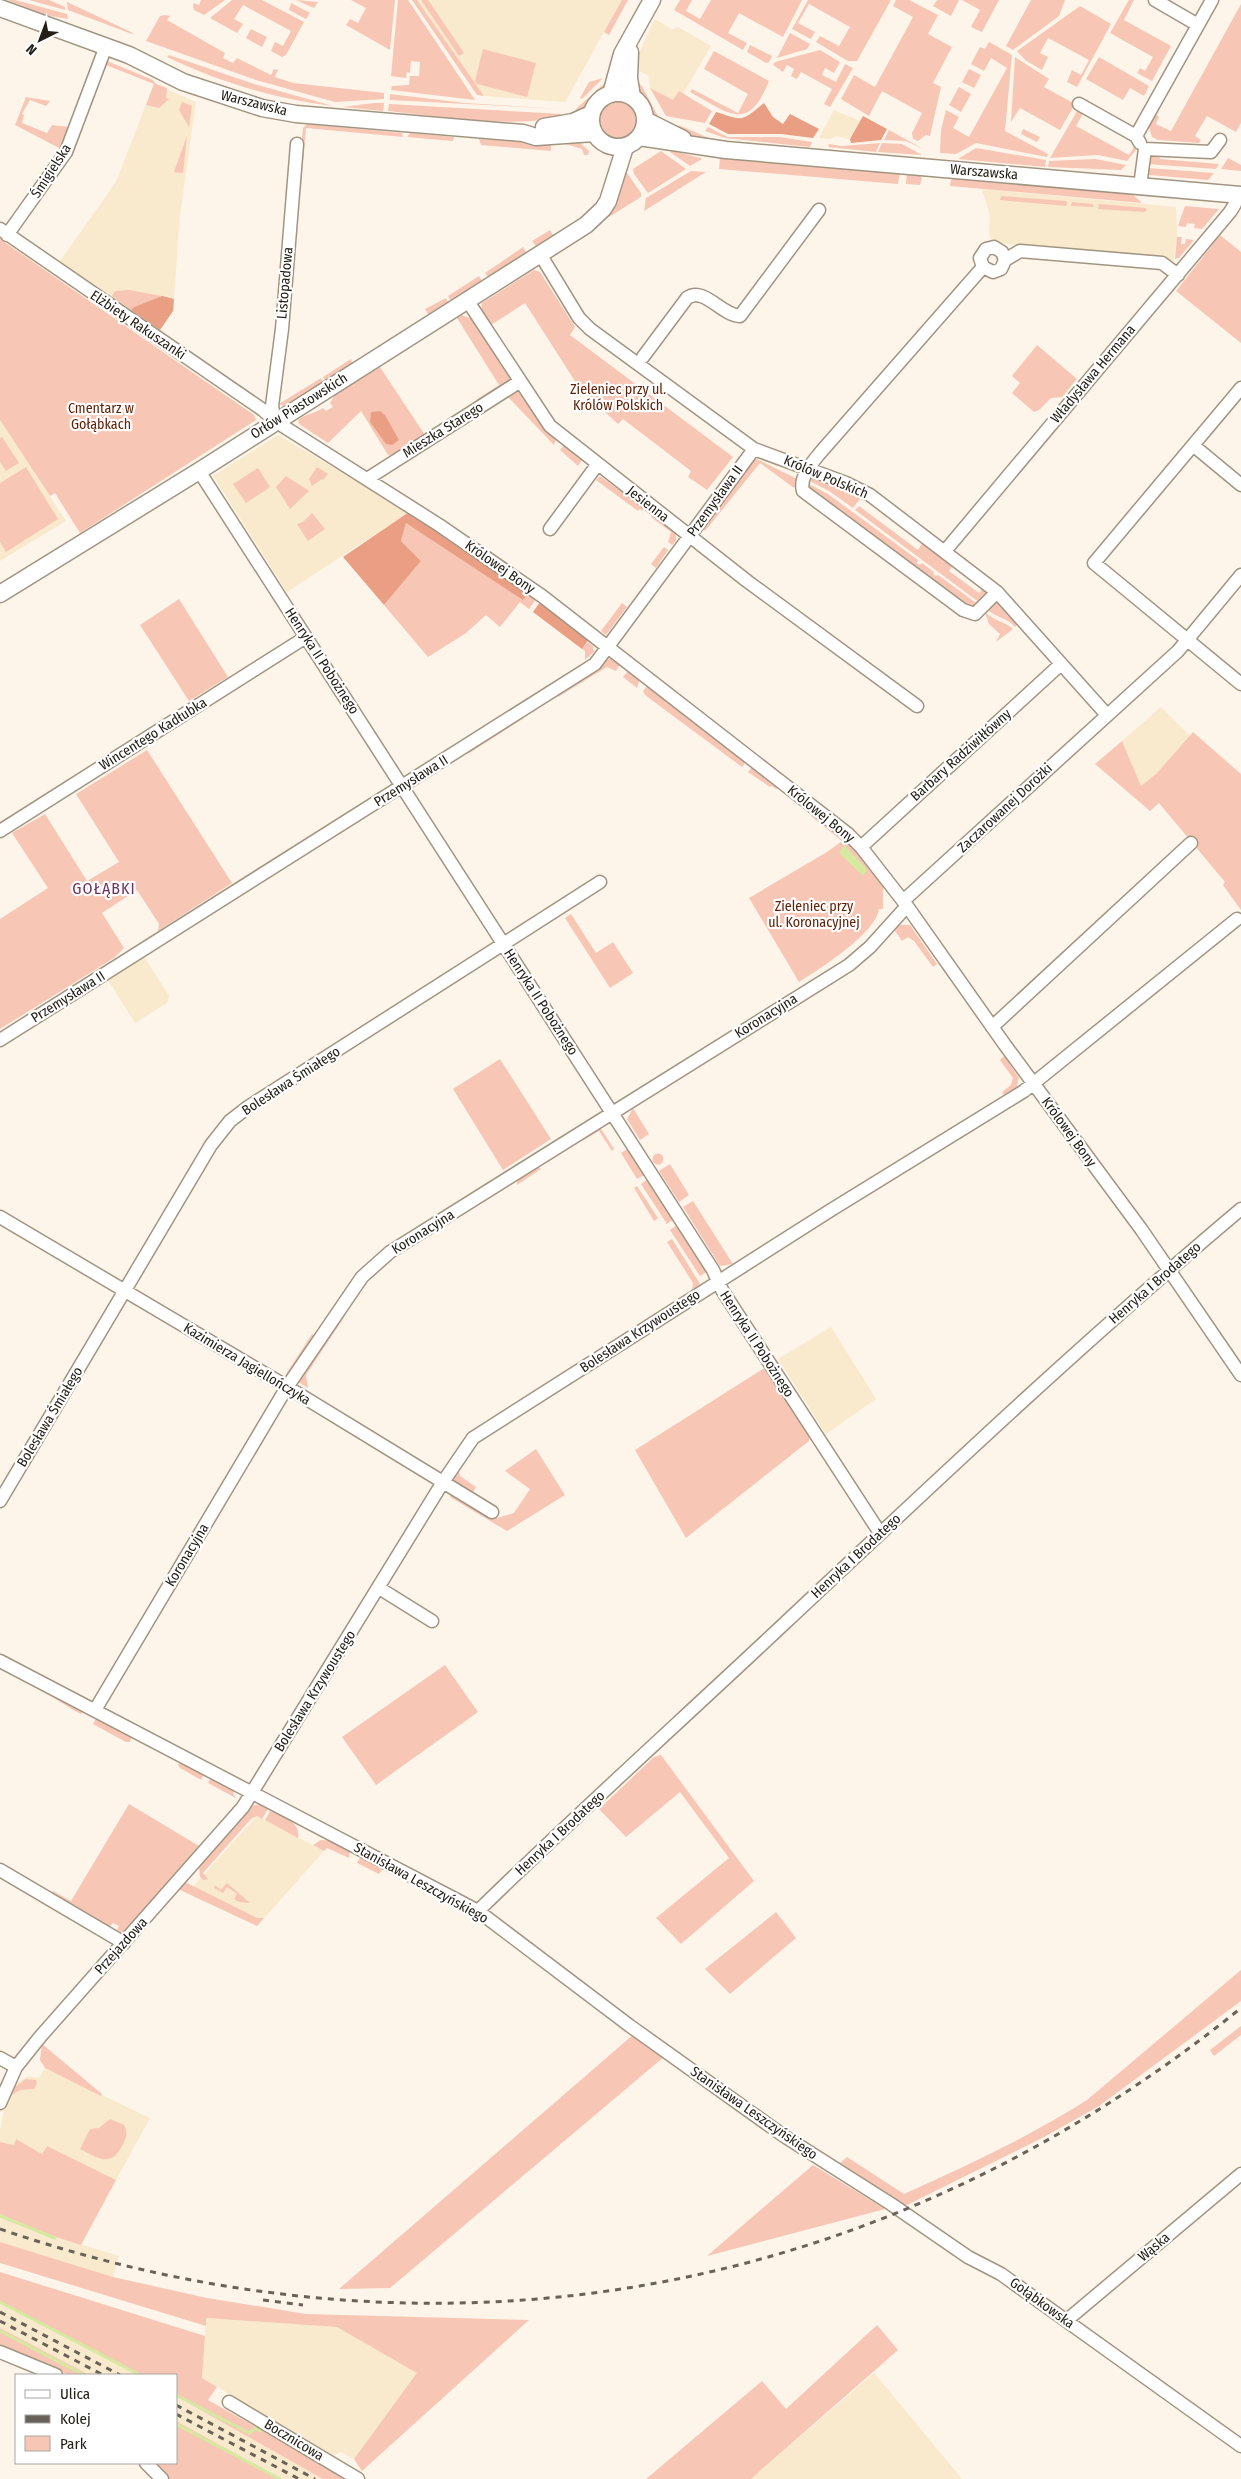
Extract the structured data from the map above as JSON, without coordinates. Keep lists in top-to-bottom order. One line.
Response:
{"streets":{"street":["Warszawska","Śmigielska","Listopadowa","Elżbiety Rakuszanki","Władysława Hermana","Orłów Piastowskich","Mieszka Starego","Królów Polskich","Przemysława II","Jesienna","Królowej Bony","Henryka II Pobożnego","Wincentego Kadłubka","Barbary Radziwiłłówny","Zaczarowanej Dorożki","Koronacyjna","Bolesława Śmiałego","Henryka I Brodatego","Bolesława Krzywoustego","Kazimierza Jagiellończyka","Stanisława Leszczyńskiego","Przejazdowa","Wąska","Gołąbkowska","Bocznicowa"]},"crossings":[["Warszawska","Śmigielska"],["Warszawska","Władysława Hermana"],["Warszawska","Orłów Piastowskich"],["Śmigielska","Elżbiety Rakuszanki"],["Listopadowa","Elżbiety Rakuszanki"],["Listopadowa","Orłów Piastowskich"],["Listopadowa","Królowej Bony"],["Elżbiety Rakuszanki","Orłów Piastowskich"],["Elżbiety Rakuszanki","Królowej Bony"],["Władysława Hermana","Królów Polskich"],["Orłów Piastowskich","Królów Polskich"],["Orłów Piastowskich","Jesienna"],["Orłów Piastowskich","Królowej Bony"],["Orłów Piastowskich","Henryka II Pobożnego"],["Mieszka Starego","Jesienna"],["Mieszka Starego","Królowej Bony"],["Królów Polskich","Przemysława II"],["Królów Polskich","Barbary Radziwiłłówny"],["Królów Polskich","Zaczarowanej Dorożki"],["Przemysława II","Jesienna"],["Przemysława II","Królowej Bony"],["Przemysława II","Henryka II Pobożnego"],["Królowej Bony","Barbary Radziwiłłówny"],["Królowej Bony","Zaczarowanej Dorożki"],["Królowej Bony","Koronacyjna"],["Królowej Bony","Henryka I Brodatego"],["Królowej Bony","Bolesława Krzywoustego"],["Henryka II Pobożnego","Wincentego Kadłubka"],["Henryka II Pobożnego","Koronacyjna"],["Henryka II Pobożnego","Bolesława Śmiałego"],["Henryka II Pobożnego","Henryka I Brodatego"],["Henryka II Pobożnego","Bolesława Krzywoustego"],["Zaczarowanej Dorożki","Koronacyjna"],["Koronacyjna","Kazimierza Jagiellończyka"],["Koronacyjna","Stanisława Leszczyńskiego"],["Bolesława Śmiałego","Kazimierza Jagiellończyka"],["Henryka I Brodatego","Stanisława Leszczyńskiego"],["Bolesława Krzywoustego","Kazimierza Jagiellończyka"],["Bolesława Krzywoustego","Stanisława Leszczyńskiego"],["Bolesława Krzywoustego","Przejazdowa"],["Stanisława Leszczyńskiego","Przejazdowa"],["Stanisława Leszczyńskiego","Gołąbkowska"],["Wąska","Gołąbkowska"]],"districts":["GOŁĄBKI"],"parks":["Zieleniec przy ul. Królów Polskich","Cmentarz w Gołąbkach","Zieleniec przy ul. Koronacyjnej"],"legend":["Ulica","Kolej","Park"],"north":"bottom left"}
